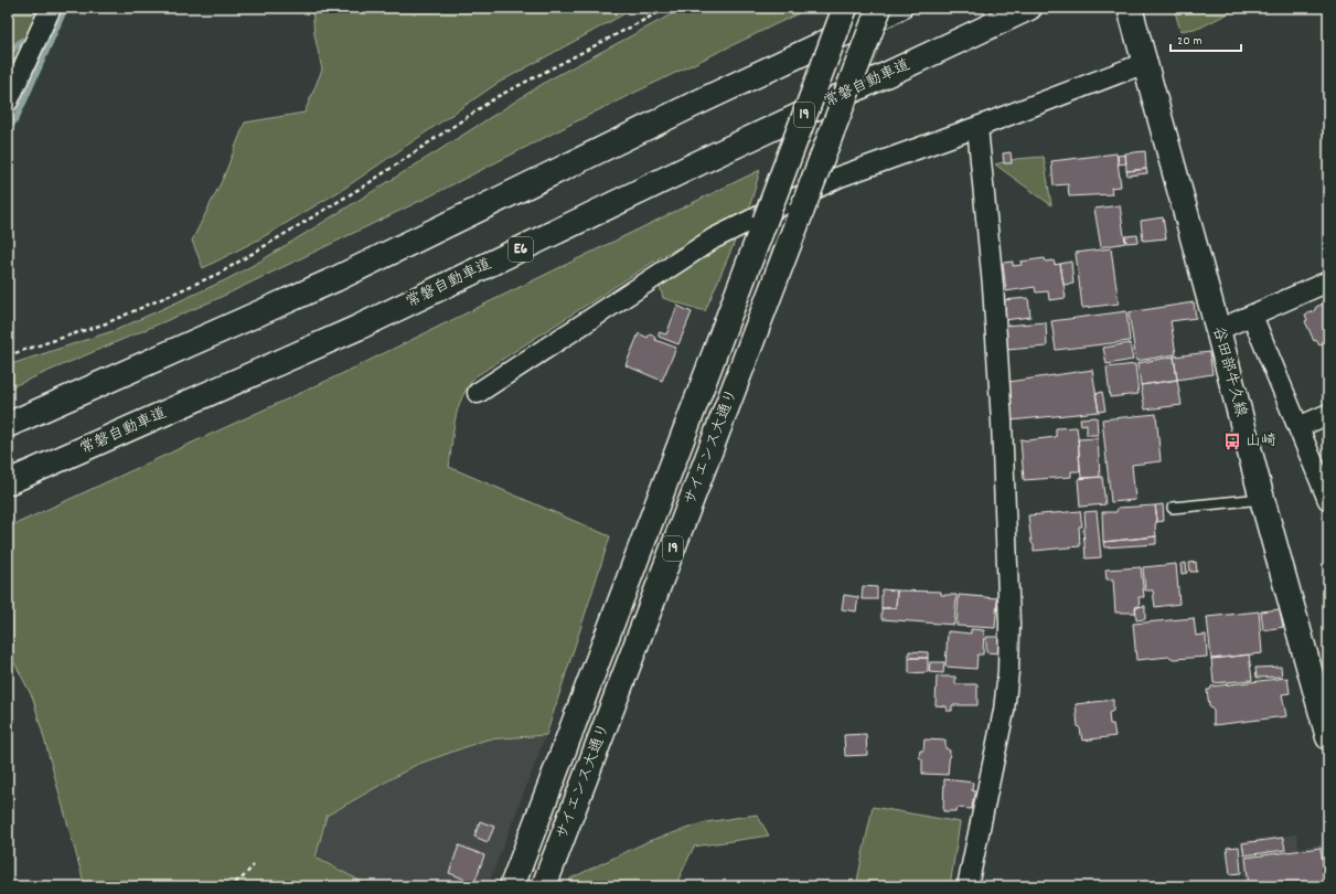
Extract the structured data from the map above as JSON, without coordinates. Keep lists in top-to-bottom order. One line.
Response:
{"streets":{"main road":["常磐自動車道","19","E6","谷田部牛久線","サイエンス大通り"]},"places":{"bus stop":["山崎"]},"scale_bar":"20 m"}
